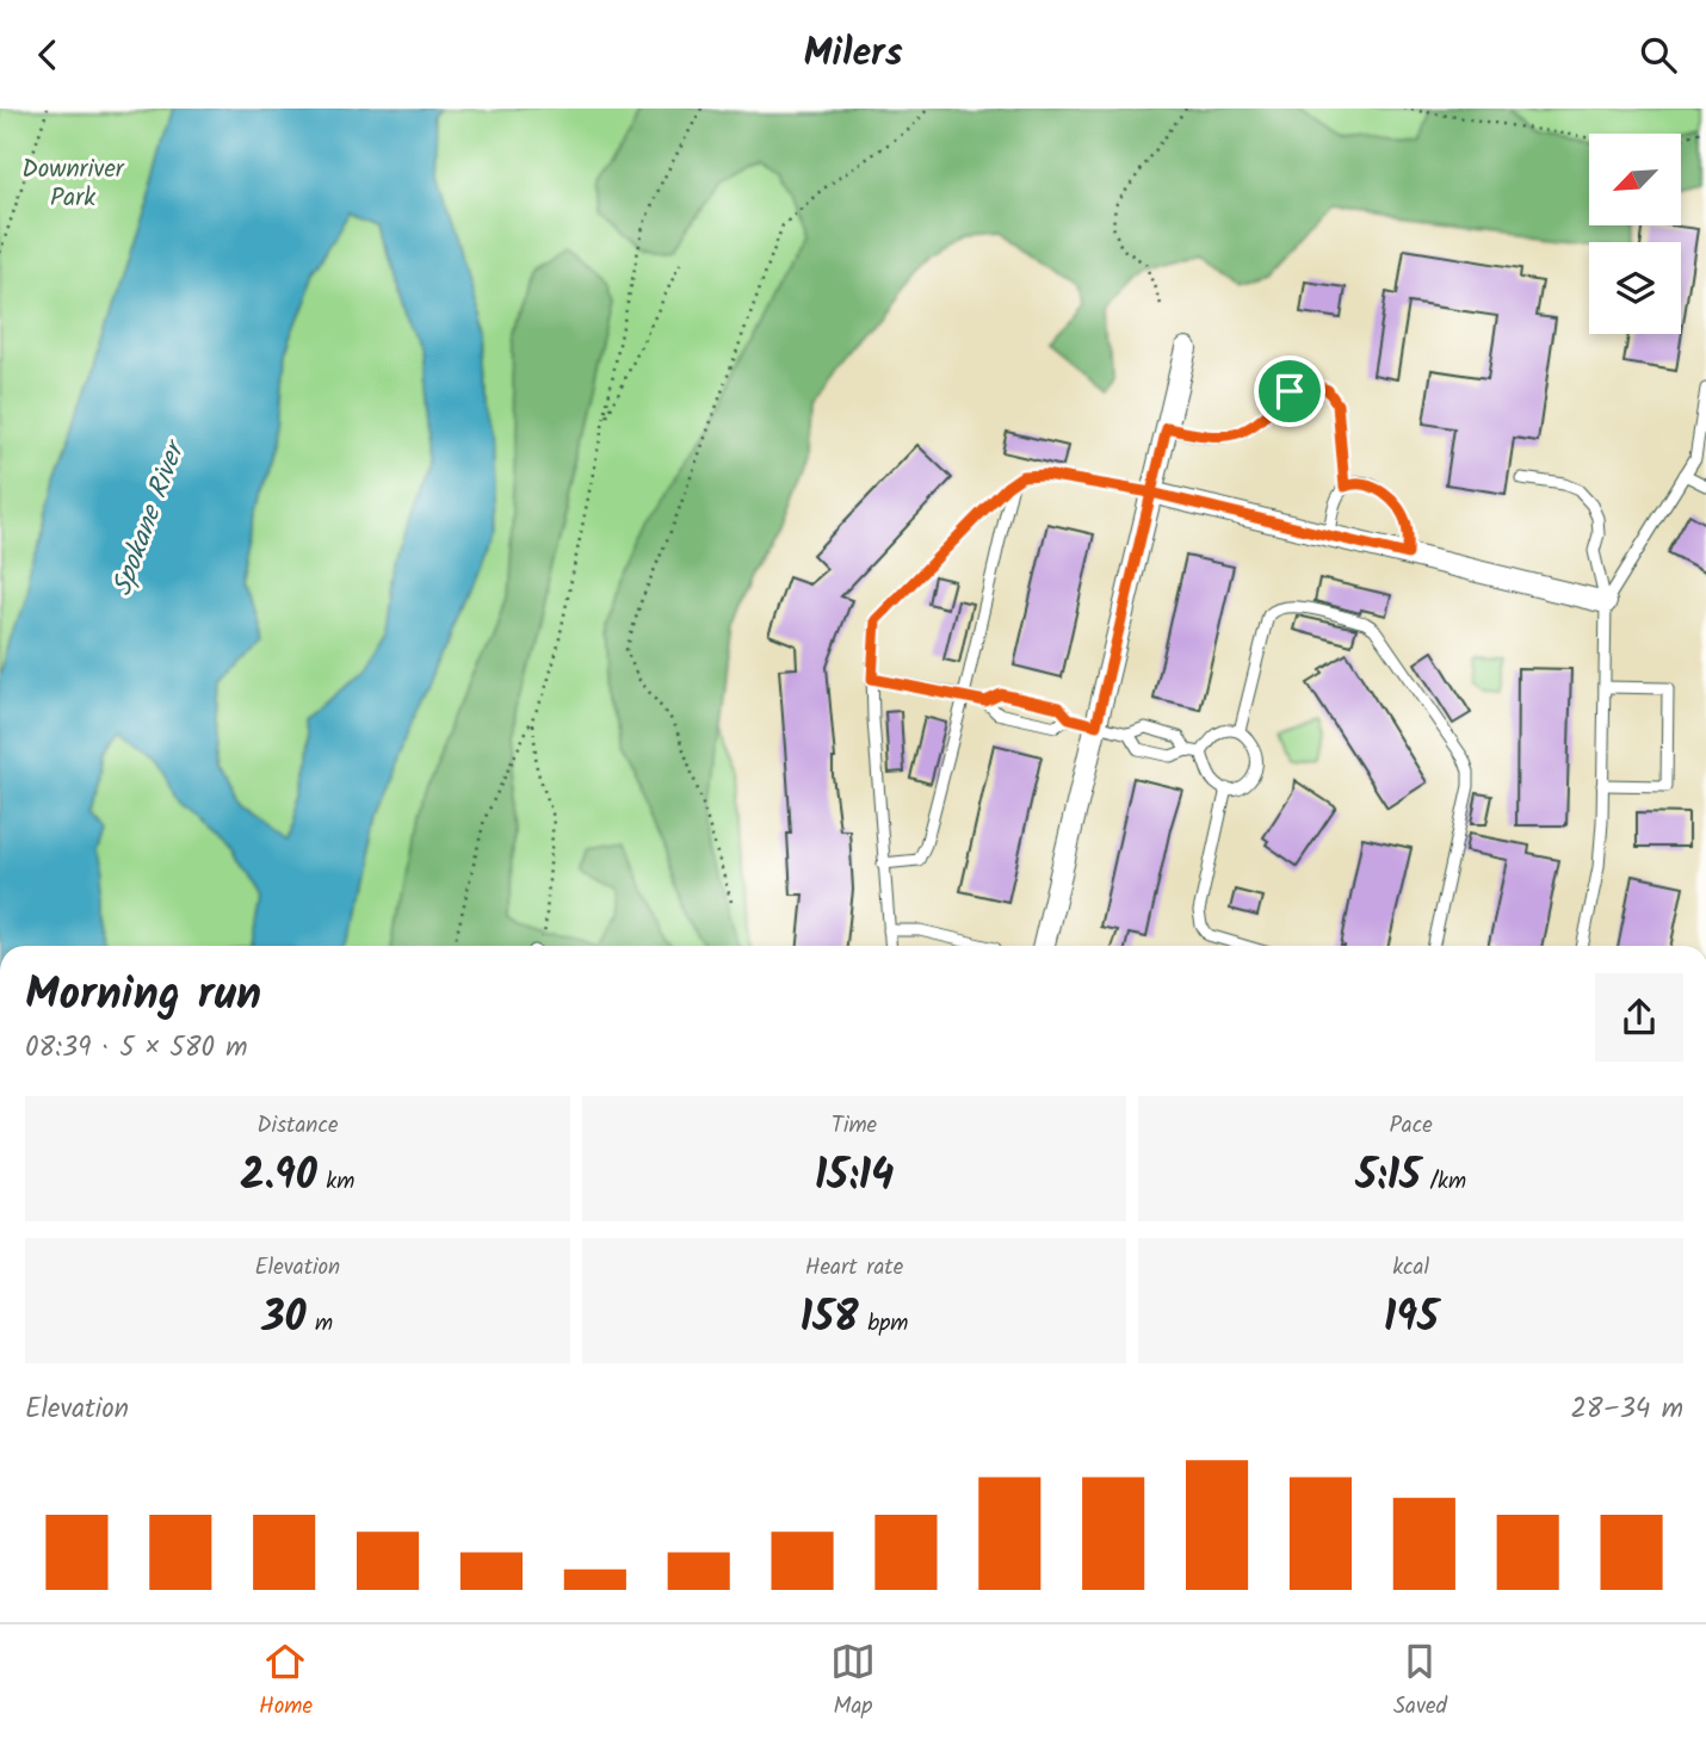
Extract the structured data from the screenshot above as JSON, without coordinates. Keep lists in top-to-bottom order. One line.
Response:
{"water":["Spokane River"],"parks":["Downriver Park"],"north":"bottom left","page":{"header":"Milers","heading":["Morning run","08:39 · 5 × 580 m"],"stats":[["Distance","2.90 km"],["Time","15:14"],["Pace","5:15 /km"],["Elevation","30 m"],["Heart rate","158 bpm"],["kcal","195"]],"chart":["Elevation","28–34 m"],"tabs":["Home","Map","Saved"]}}
